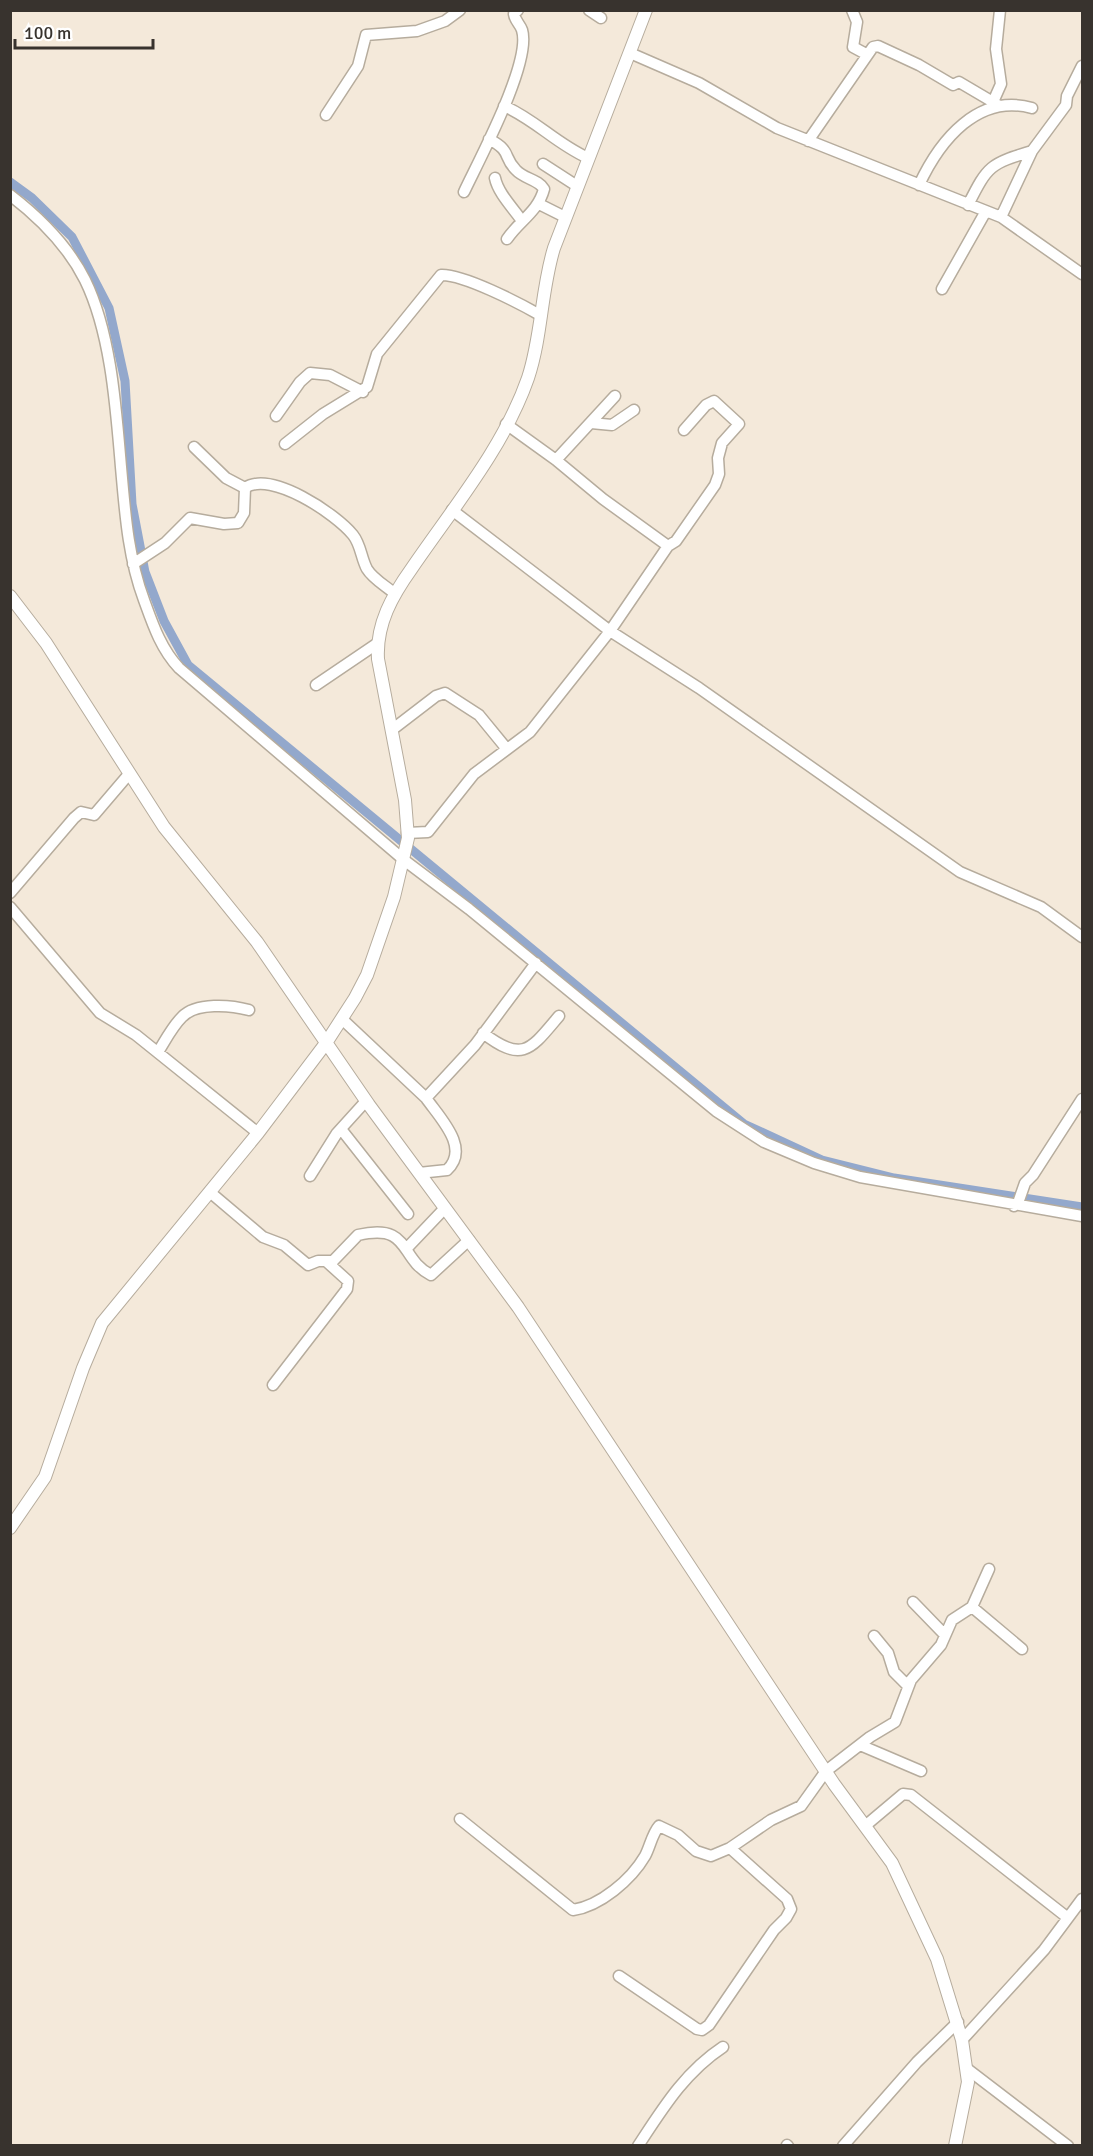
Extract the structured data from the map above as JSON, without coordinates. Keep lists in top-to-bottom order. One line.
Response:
{"scale_bar":"100 m"}
